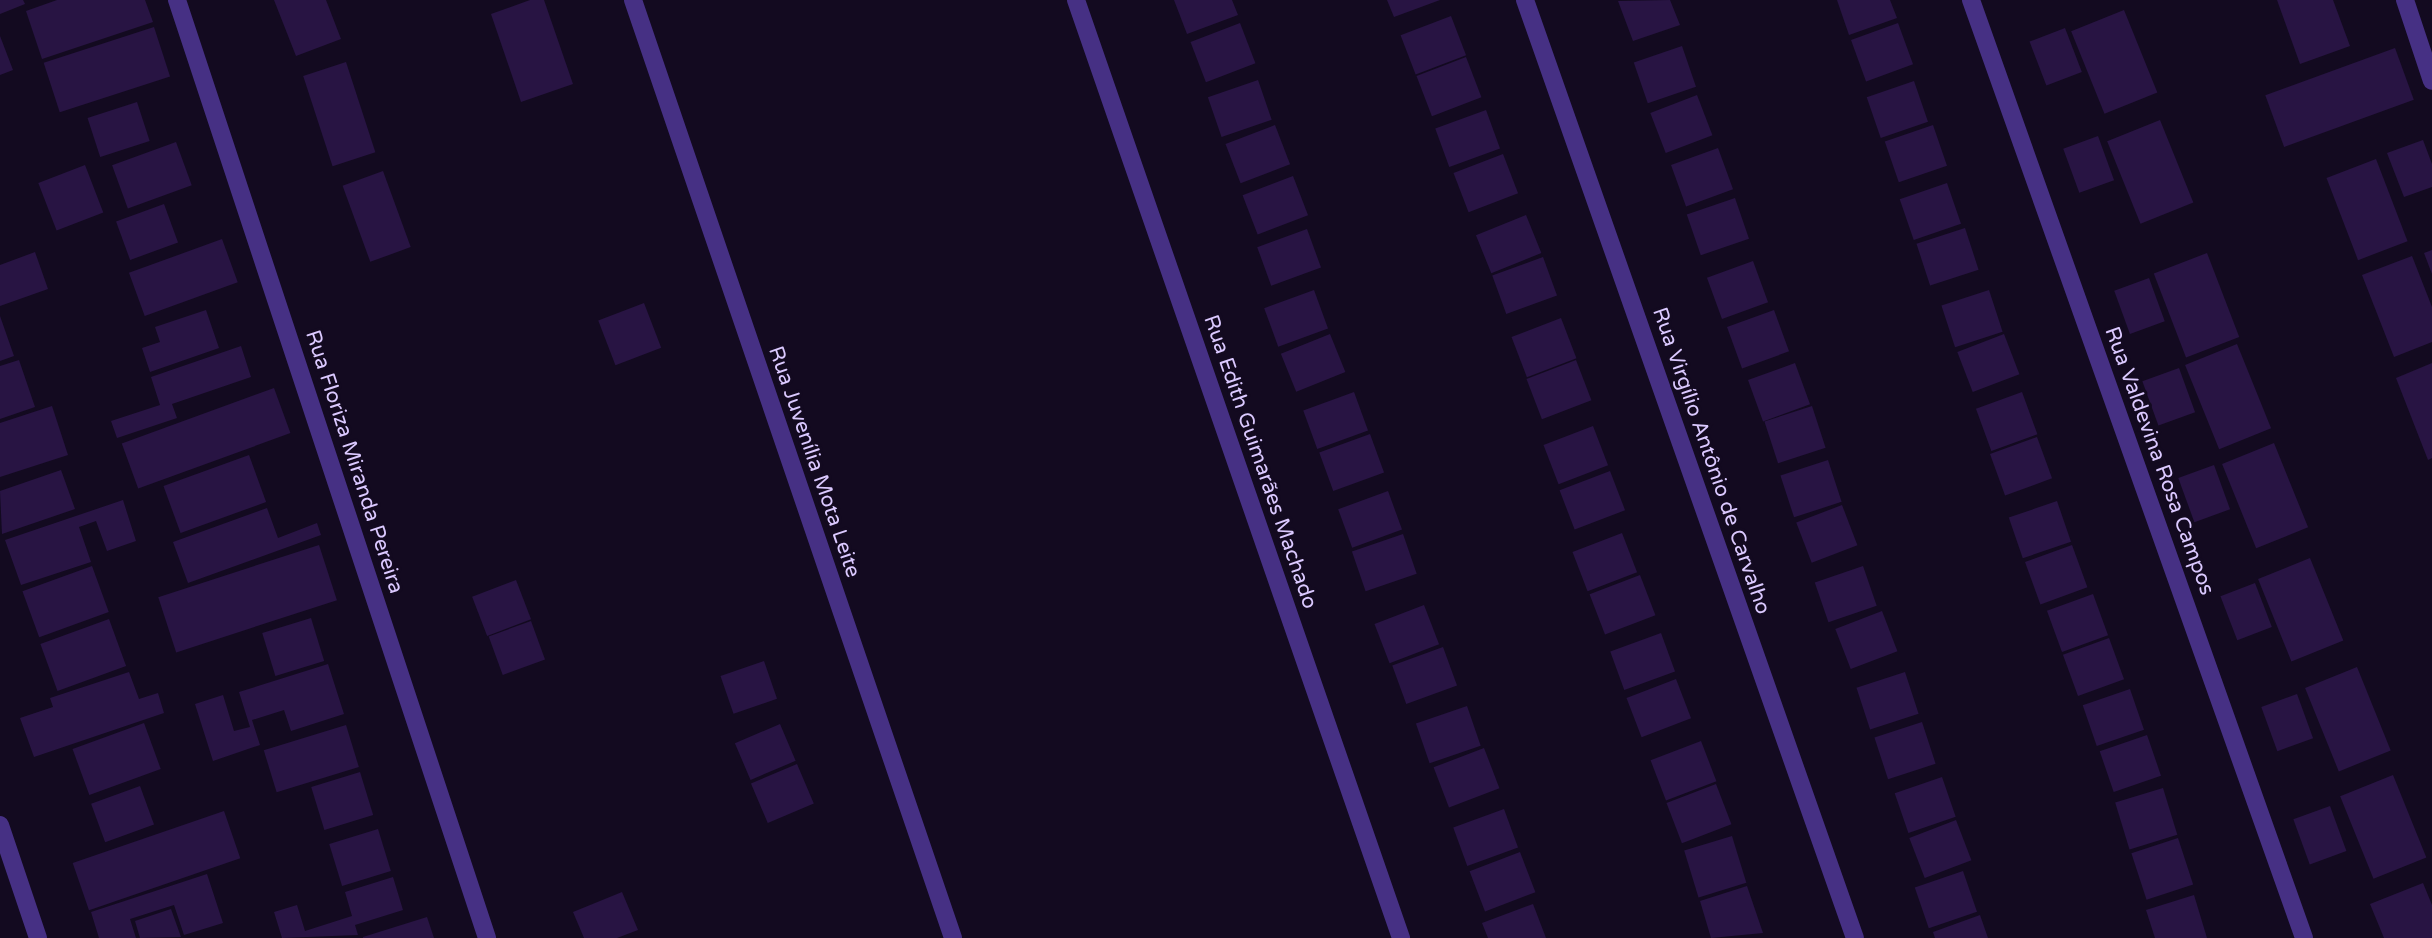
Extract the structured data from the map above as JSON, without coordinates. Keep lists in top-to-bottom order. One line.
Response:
{"streets":{"street":["Rua Virgílio Antônio de Carvalho","Rua Valdevina Rosa Campos","Rua Floriza Miranda Pereira","Rua Juvenília Mota Leite","Rua Edith Guimarães Machado"]}}
